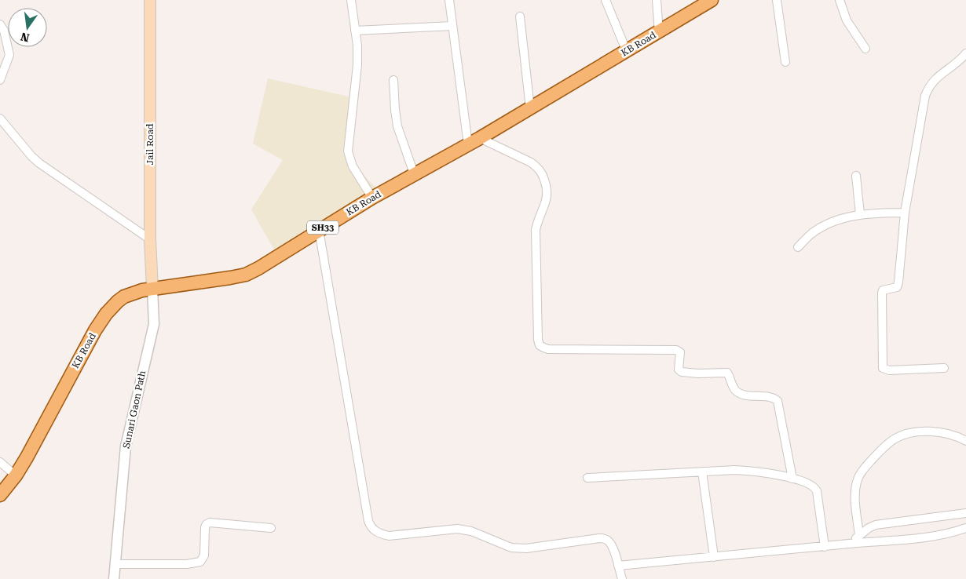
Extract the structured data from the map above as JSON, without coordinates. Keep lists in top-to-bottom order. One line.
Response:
{"streets":{"main road":["KB Road","Jail Road","SH33"],"street":["Sunari Gaon Path"]},"crossings":[["KB Road","Jail Road"],["KB Road","Sunari Gaon Path"],["Jail Road","Sunari Gaon Path"]],"north":"bottom"}
